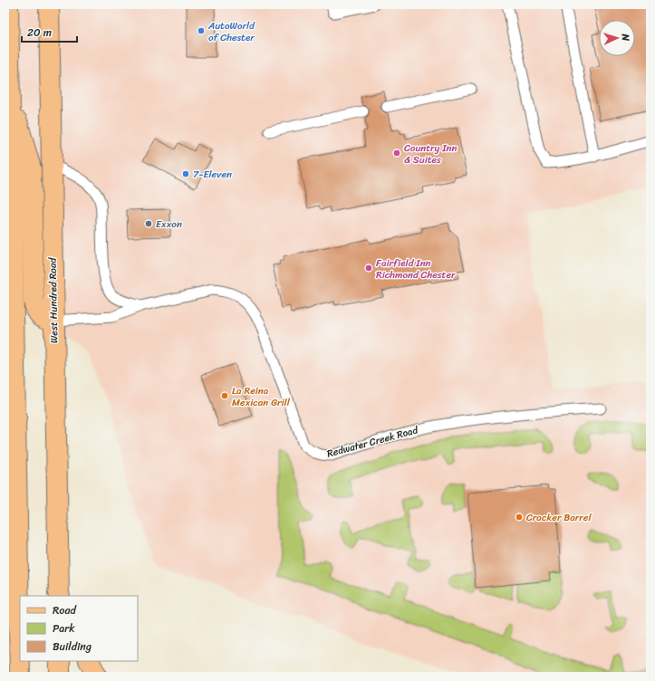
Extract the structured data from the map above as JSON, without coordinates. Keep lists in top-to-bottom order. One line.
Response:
{"streets":{"main road":["West Hundred Road"],"lane":["Redwater Creek Road"]},"crossings":[["West Hundred Road","Redwater Creek Road"]],"places":["AutoWorld of Chester","Country Inn & Suites","7-Eleven","Exxon","Fairfield Inn Richmond Chester","La Reina Mexican Grill","Cracker Barrel"],"legend":["Road","Park","Building"],"scale_bar":"20 m","north":"right"}
